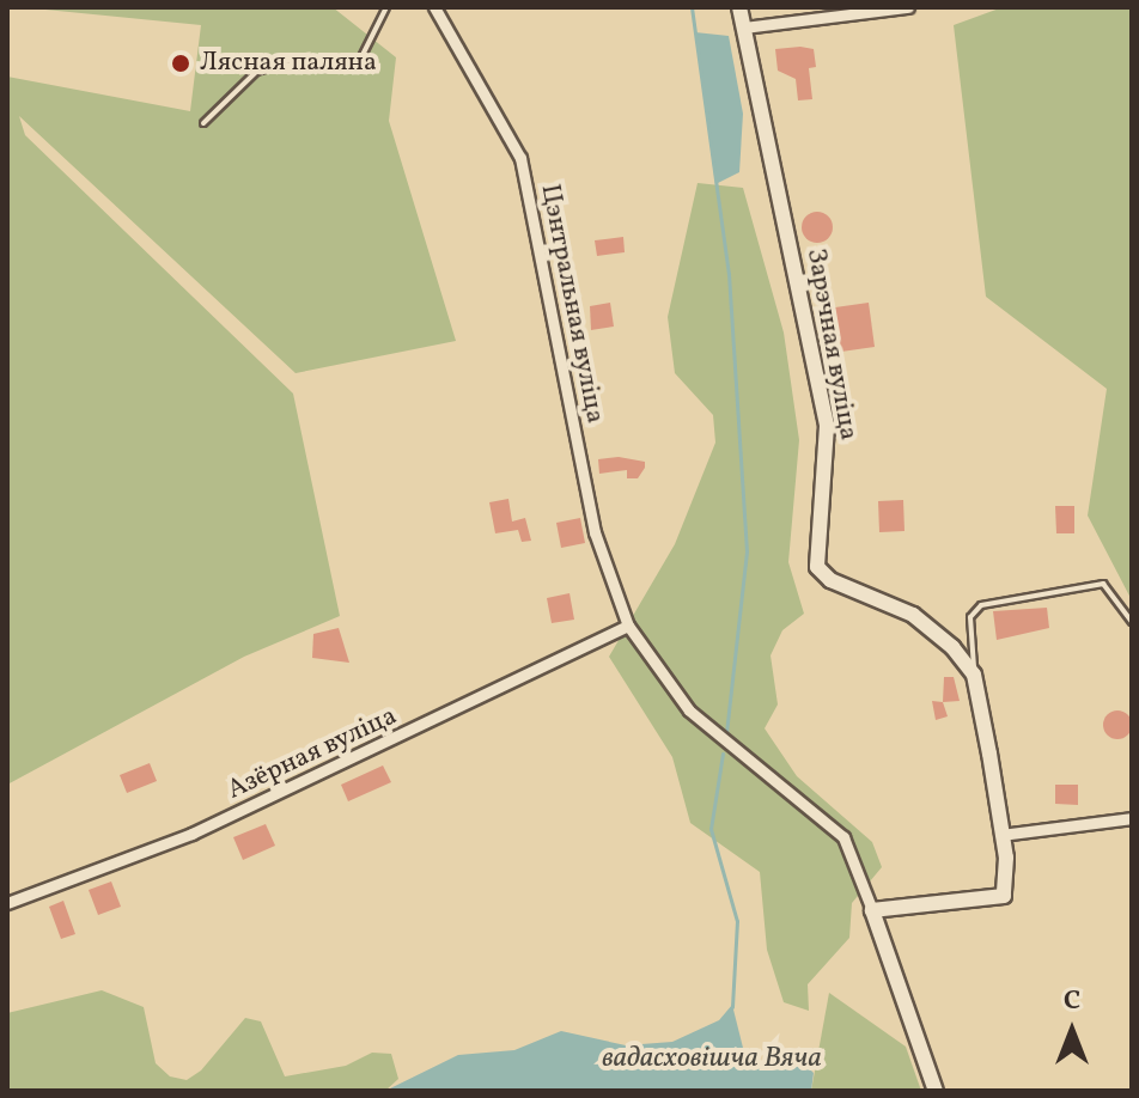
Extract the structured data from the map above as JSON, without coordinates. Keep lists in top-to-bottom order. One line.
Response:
{"streets":{"street":["Цэнтральная вуліца","Зарэчная вуліца","Азёрная вуліца"]},"crossings":[["Цэнтральная вуліца","Азёрная вуліца"]],"water":["вадасховішча Вяча"],"places":["Лясная паляна"],"north":"top"}
